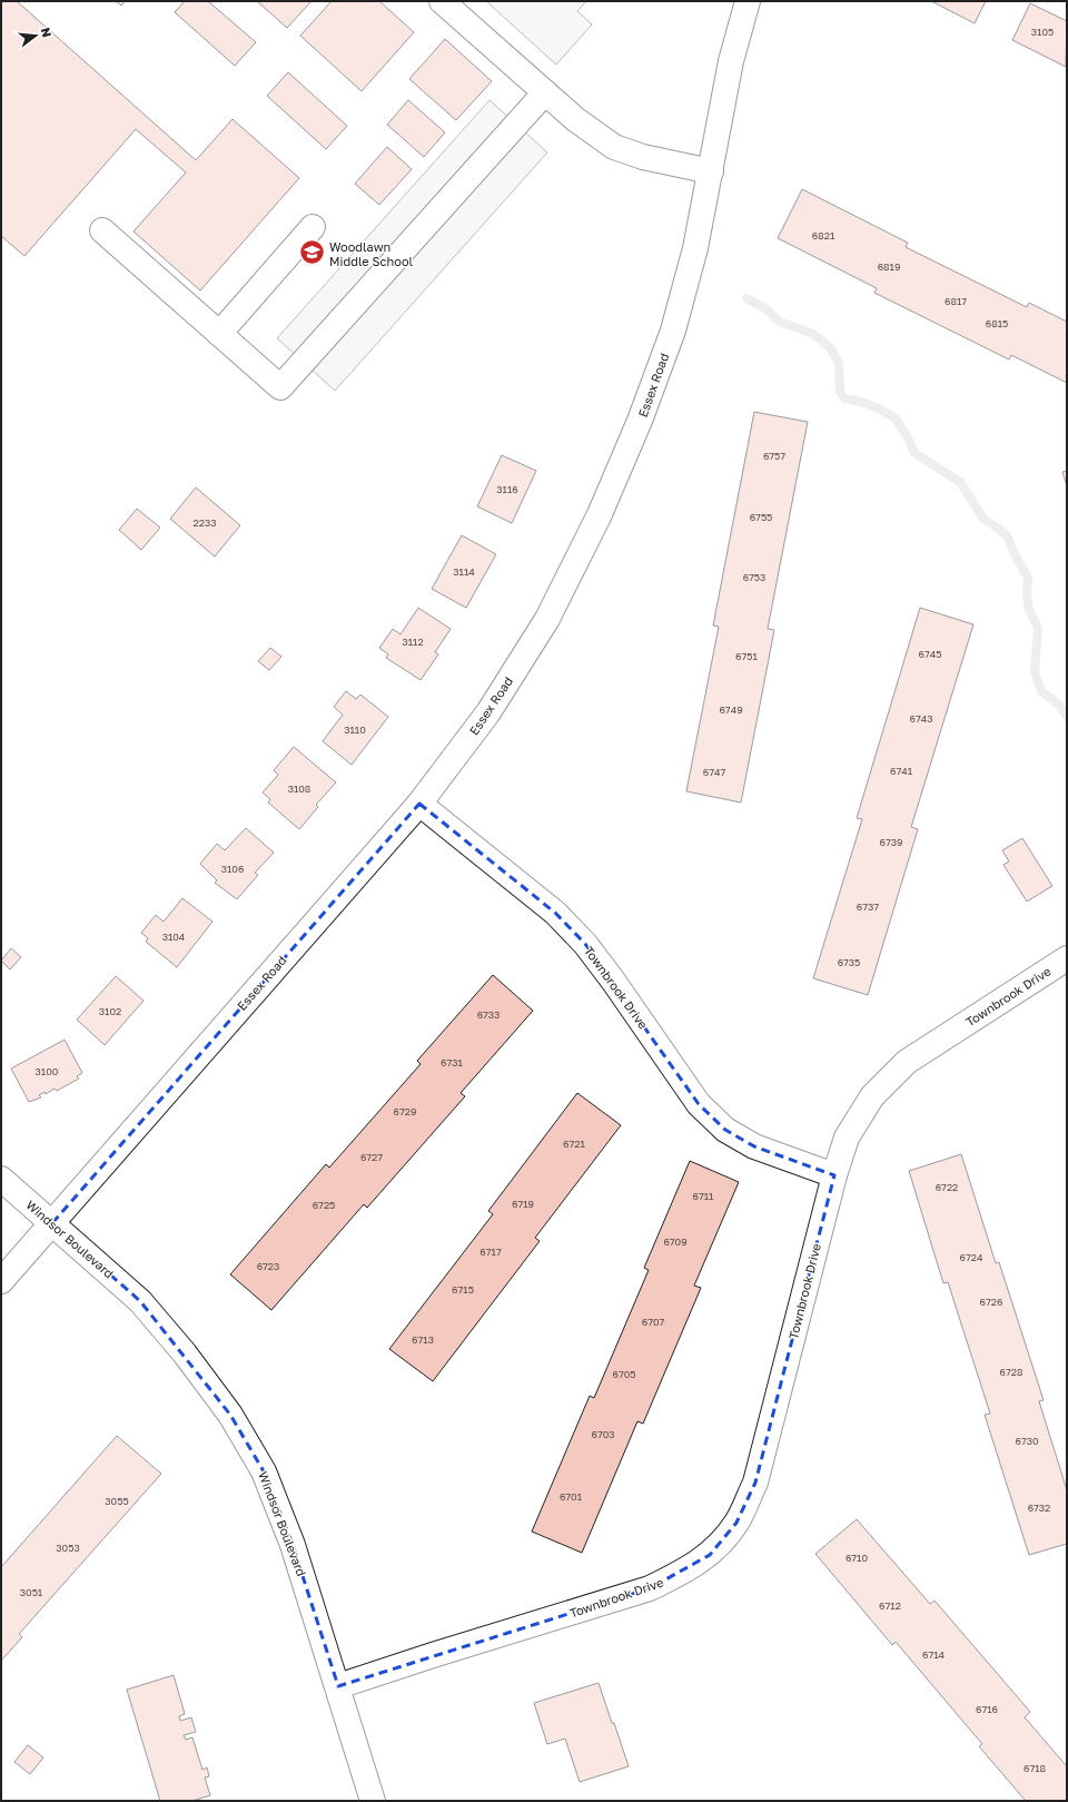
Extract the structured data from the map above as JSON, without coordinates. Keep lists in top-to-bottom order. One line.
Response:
{"streets":{"street":["Essex Road","Townbrook Drive","Windsor Boulevard"]},"crossings":[["Essex Road","Townbrook Drive"],["Essex Road","Windsor Boulevard"],["Townbrook Drive","Windsor Boulevard"]],"places":{"school or university":["Woodlawn Middle School"]},"house_numbers":["3105","6821","6819","6817","6815","6757","3116","6755","2233","3114","6753","3112","6745","6751","6749","6743","3110","6741","6747","3108","6739","3106","6737","3104","6735","3102","6733","6731","3100","6729","6721","6727","6722","6711","6719","6725","6709","6717","6724","6723","6715","6726","6707","6713","6728","6705","6703","6730","6701","3055","6732","3053","6710","3051","6712","6714","6716","6718"],"north":"right"}
